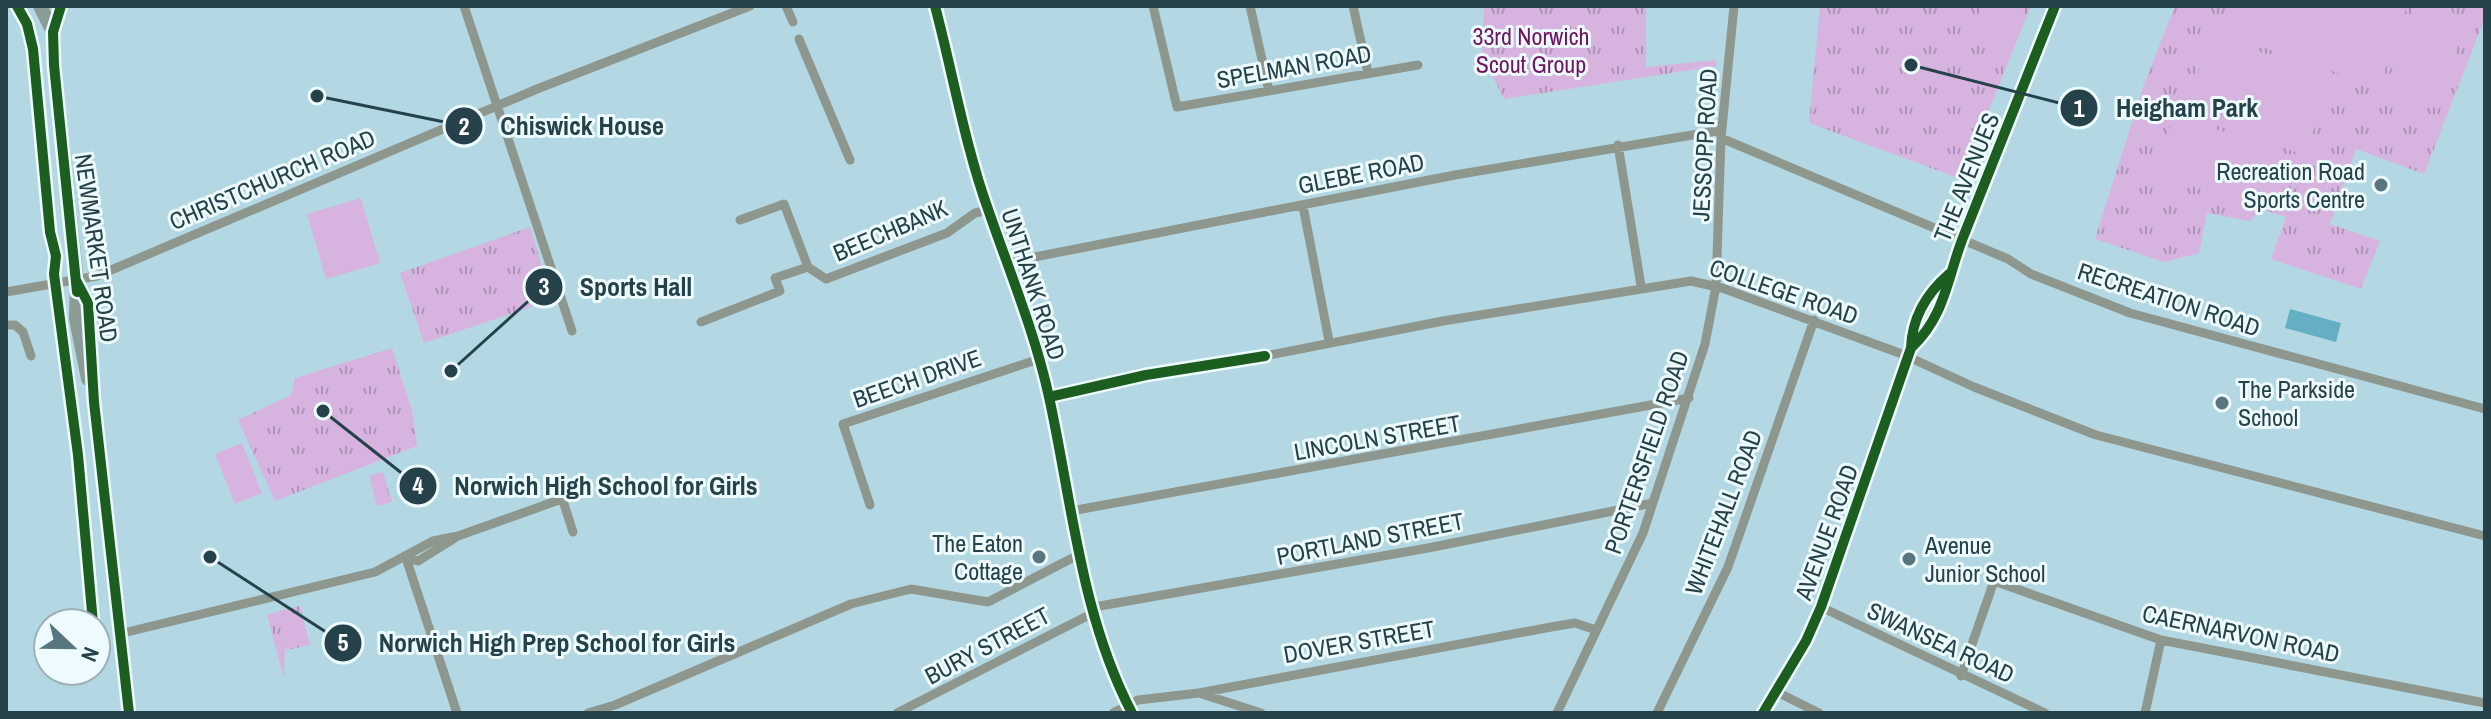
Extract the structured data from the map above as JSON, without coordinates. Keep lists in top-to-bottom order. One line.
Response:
{"streets":{"main road":["NEWMARKET ROAD"],"street":["SPELMAN ROAD","JESSOPP ROAD","GLEBE ROAD","THE AVENUES","CHRISTCHURCH ROAD","BEECHBANK","UNTHANK ROAD","COLLEGE ROAD","RECREATION ROAD","BEECH DRIVE","LINCOLN STREET","PORTERSFIELD ROAD","WHITEHALL ROAD","AVENUE ROAD","PORTLAND STREET","CAERNARVON ROAD","DOVER STREET","SWANSEA ROAD","BURY STREET"]},"crossings":[["JESSOPP ROAD","GLEBE ROAD"],["JESSOPP ROAD","COLLEGE ROAD"],["JESSOPP ROAD","RECREATION ROAD"],["JESSOPP ROAD","PORTERSFIELD ROAD"],["GLEBE ROAD","UNTHANK ROAD"],["GLEBE ROAD","RECREATION ROAD"],["THE AVENUES","COLLEGE ROAD"],["THE AVENUES","RECREATION ROAD"],["THE AVENUES","AVENUE ROAD"],["CHRISTCHURCH ROAD","NEWMARKET ROAD"],["BEECHBANK","UNTHANK ROAD"],["UNTHANK ROAD","COLLEGE ROAD"],["UNTHANK ROAD","BEECH DRIVE"],["UNTHANK ROAD","LINCOLN STREET"],["UNTHANK ROAD","PORTLAND STREET"],["UNTHANK ROAD","DOVER STREET"],["UNTHANK ROAD","BURY STREET"],["COLLEGE ROAD","PORTERSFIELD ROAD"],["COLLEGE ROAD","WHITEHALL ROAD"],["COLLEGE ROAD","AVENUE ROAD"],["LINCOLN STREET","PORTERSFIELD ROAD"],["PORTERSFIELD ROAD","PORTLAND STREET"],["PORTERSFIELD ROAD","DOVER STREET"],["AVENUE ROAD","SWANSEA ROAD"],["PORTLAND STREET","BURY STREET"],["CAERNARVON ROAD","SWANSEA ROAD"]],"parks":["33rd Norwich Scout Group"],"places":["Heigham Park","Chiswick House","Recreation Road Sports Centre","Sports Hall","The Parkside School","Norwich High School for Girls","Norwich High Prep School for Girls","The Eaton Cottage","Avenue Junior School"],"north":"right"}
